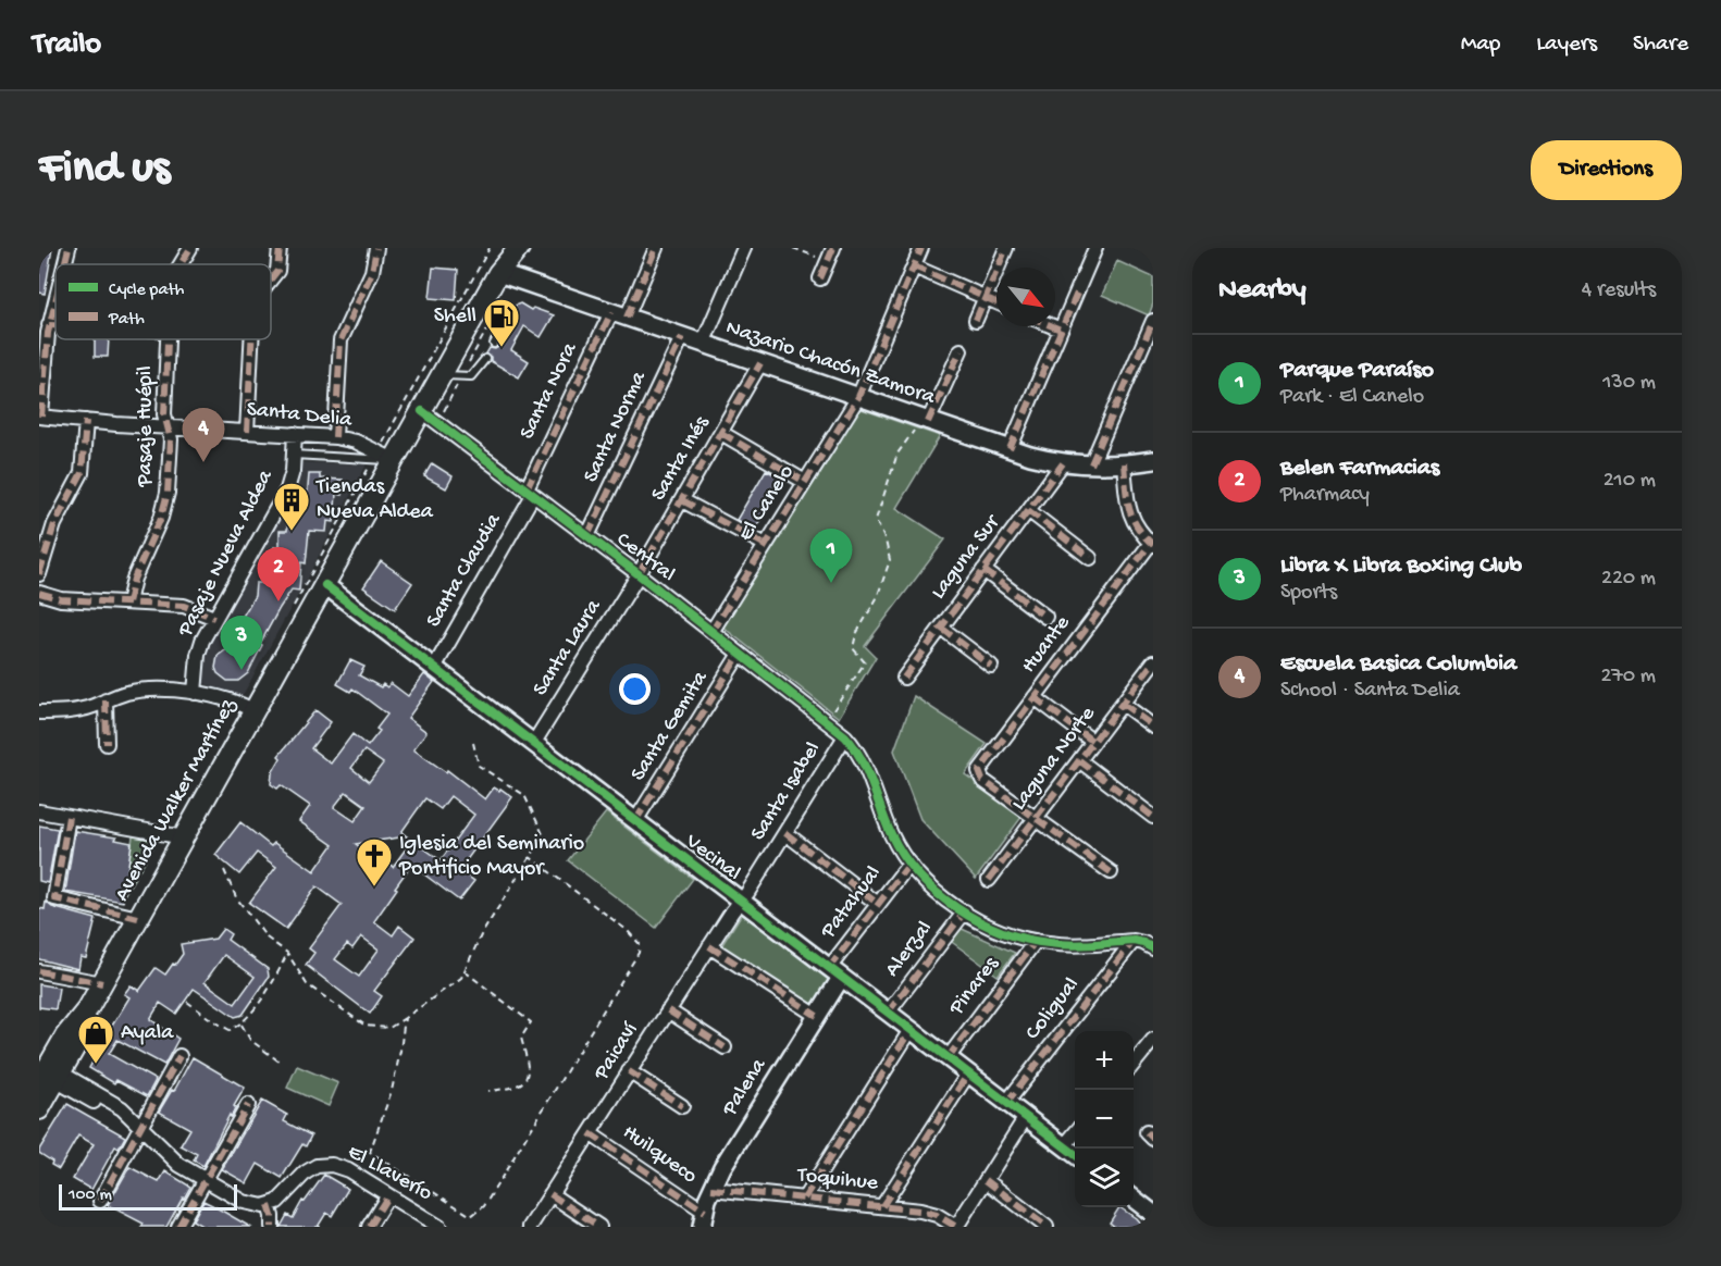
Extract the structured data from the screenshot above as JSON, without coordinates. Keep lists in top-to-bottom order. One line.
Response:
{"streets":{"main road":["Avenida Walker Martínez"],"street":["Nazario Chacón Zamora","Santa Nora","Santa Delia","Pasaje Huépil","Santa Norma","Santa Inés","El Canelo","Pasaje Nueva Aldea","Central","Laguna Sur","Santa Claudia","Huante","Santa Laura","Santa Gemita","Laguna Norte","Santa Isabel","Vecinal","Patahual","Alerzal","Pinares","Coligual","Paicaví","Palena","Huilqueco","El Llaverío","Toquihue"]},"crossings":[["Nazario Chacón Zamora","Santa Nora"],["Nazario Chacón Zamora","Santa Norma"],["Nazario Chacón Zamora","Santa Inés"],["Nazario Chacón Zamora","El Canelo"],["Nazario Chacón Zamora","Laguna Sur"],["Nazario Chacón Zamora","Avenida Walker Martínez"],["Santa Nora","Central"],["Santa Nora","Santa Claudia"],["Santa Delia","Pasaje Huépil"],["Santa Delia","Pasaje Nueva Aldea"],["Santa Delia","Avenida Walker Martínez"],["Santa Norma","Central"],["Santa Inés","Central"],["Santa Inés","Santa Laura"],["El Canelo","Central"],["Central","Santa Claudia"],["Central","Santa Laura"],["Central","Santa Gemita"],["Central","Santa Isabel"],["Central","Avenida Walker Martínez"],["Central","Patahual"],["Central","Alerzal"],["Central","Pinares"],["Central","Coligual"],["Santa Claudia","Vecinal"],["Huante","Laguna Norte"],["Santa Laura","Vecinal"],["Santa Gemita","Vecinal"],["Santa Isabel","Vecinal"],["Santa Isabel","Paicaví"],["Avenida Walker Martínez","Vecinal"],["Vecinal","Patahual"],["Vecinal","Alerzal"],["Vecinal","Pinares"],["Vecinal","Coligual"],["Vecinal","Paicaví"],["Vecinal","Palena"],["Patahual","Palena"],["Paicaví","Huilqueco"],["Palena","Huilqueco"],["Palena","Toquihue"]],"places":{"fuel station":["Shell"],"building":["Tiendas Nueva Aldea"],"church":["Iglesia del Seminario Pontificio Mayor"],"shop":["Ayala"]},"legend":["Cycle path","Path"],"scale_bar":"100 m","north":"bottom right","page":{"header":"Trailo","nav":["Map","Layers","Share"],"buttons":"Directions","title":"Find us","heading":["Nearby","4 results"],"list":[{"mark":"1","name":"Parque Paraíso","note":"Park · El Canelo","value":"130 m"},{"mark":"2","name":"Belen Farmacias","note":"Pharmacy","value":"210 m"},{"mark":"3","name":"Libra X Libra Boxing Club","note":"Sports","value":"220 m"},{"mark":"4","name":"Escuela Basica Columbia","note":"School · Santa Delia","value":"270 m"}],"pins":["4","1","2","3"],"map_buttons":["+","−"],"scale":"100 m"}}
